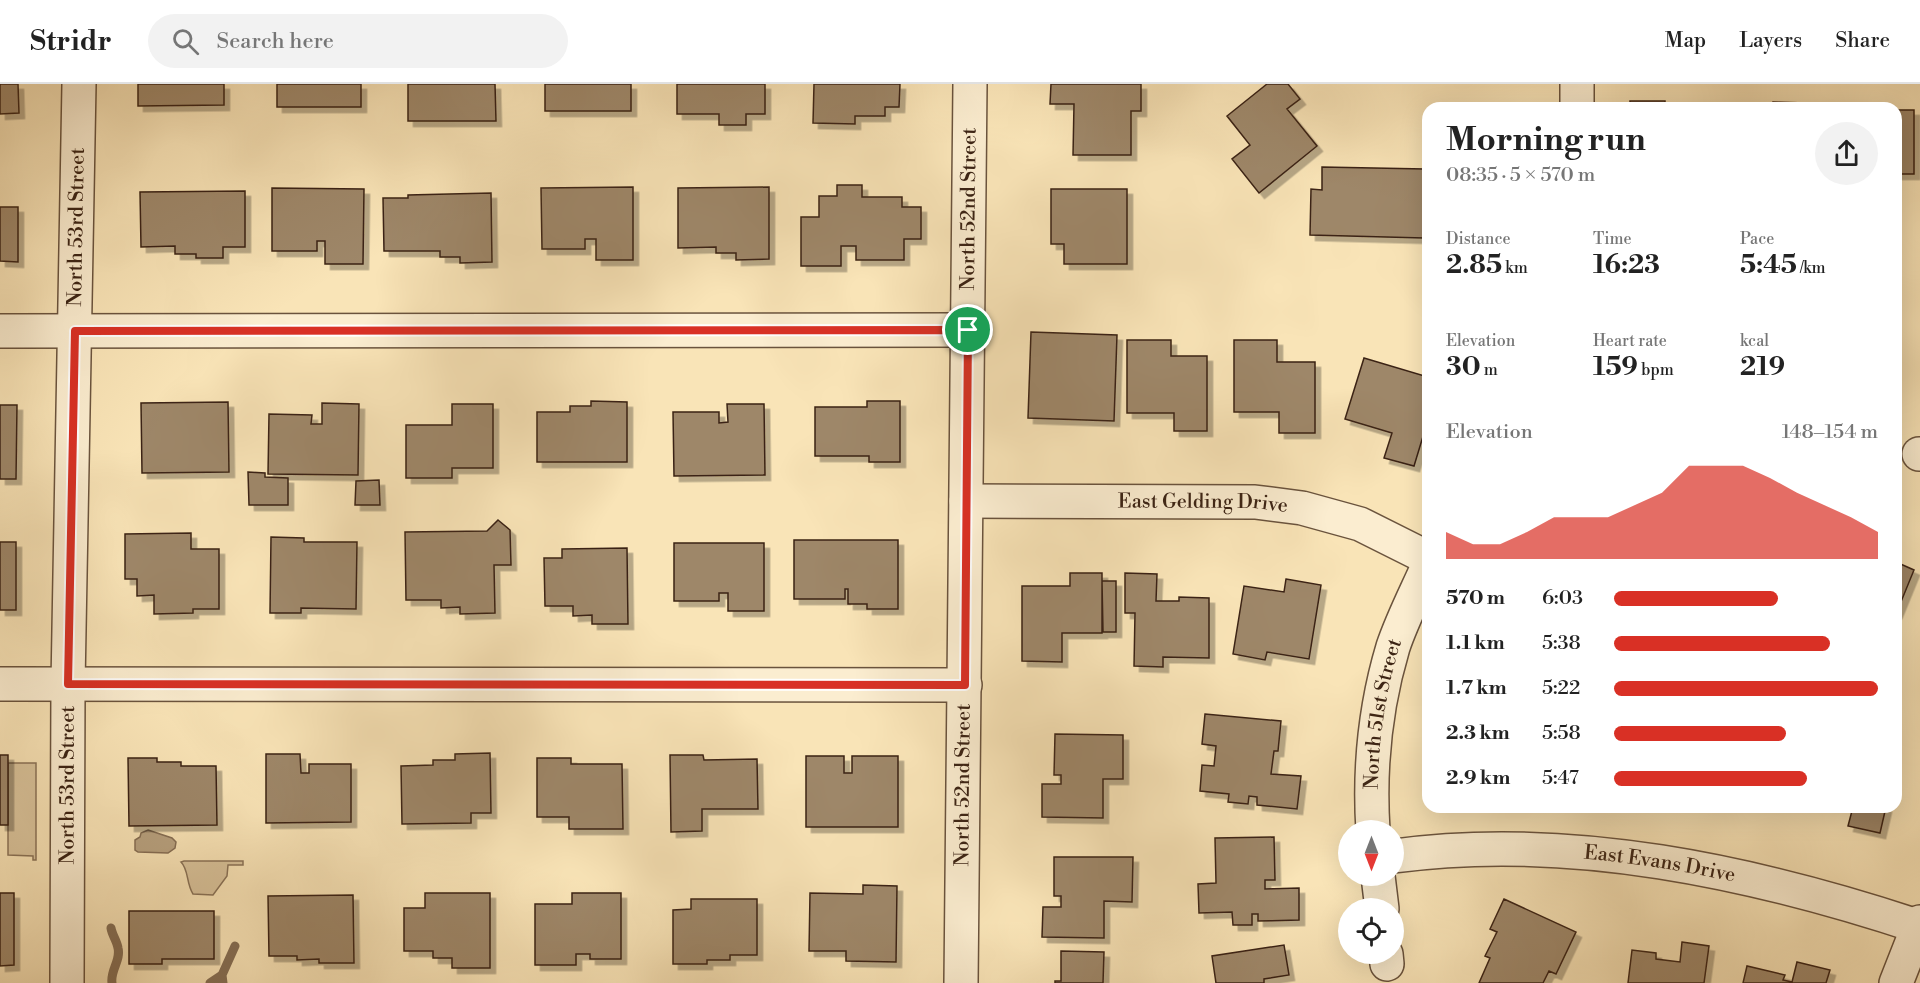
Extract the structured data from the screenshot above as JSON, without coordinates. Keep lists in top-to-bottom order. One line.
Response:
{"streets":{"street":["North 52nd Street","North 53rd Street","East Gelding Drive","North 51st Street","East Evans Drive"]},"crossings":[["North 52nd Street","East Gelding Drive"]],"north":"bottom","page":{"header":"Stridr","search":"Search here","nav":["Map","Layers","Share"],"heading":["Morning run","08:35 · 5 × 570 m"],"stats":[["Distance","2.85 km"],["Time","16:23"],["Pace","5:45 /km"],["Elevation","30 m"],["Heart rate","159 bpm"],["kcal","219"]],"chart":["Elevation","148–154 m"],"list":[{"name":"570 m","note":"6:03"},{"name":"1.1 km","note":"5:38"},{"name":"1.7 km","note":"5:22"},{"name":"2.3 km","note":"5:58"},{"name":"2.9 km","note":"5:47"}]}}
